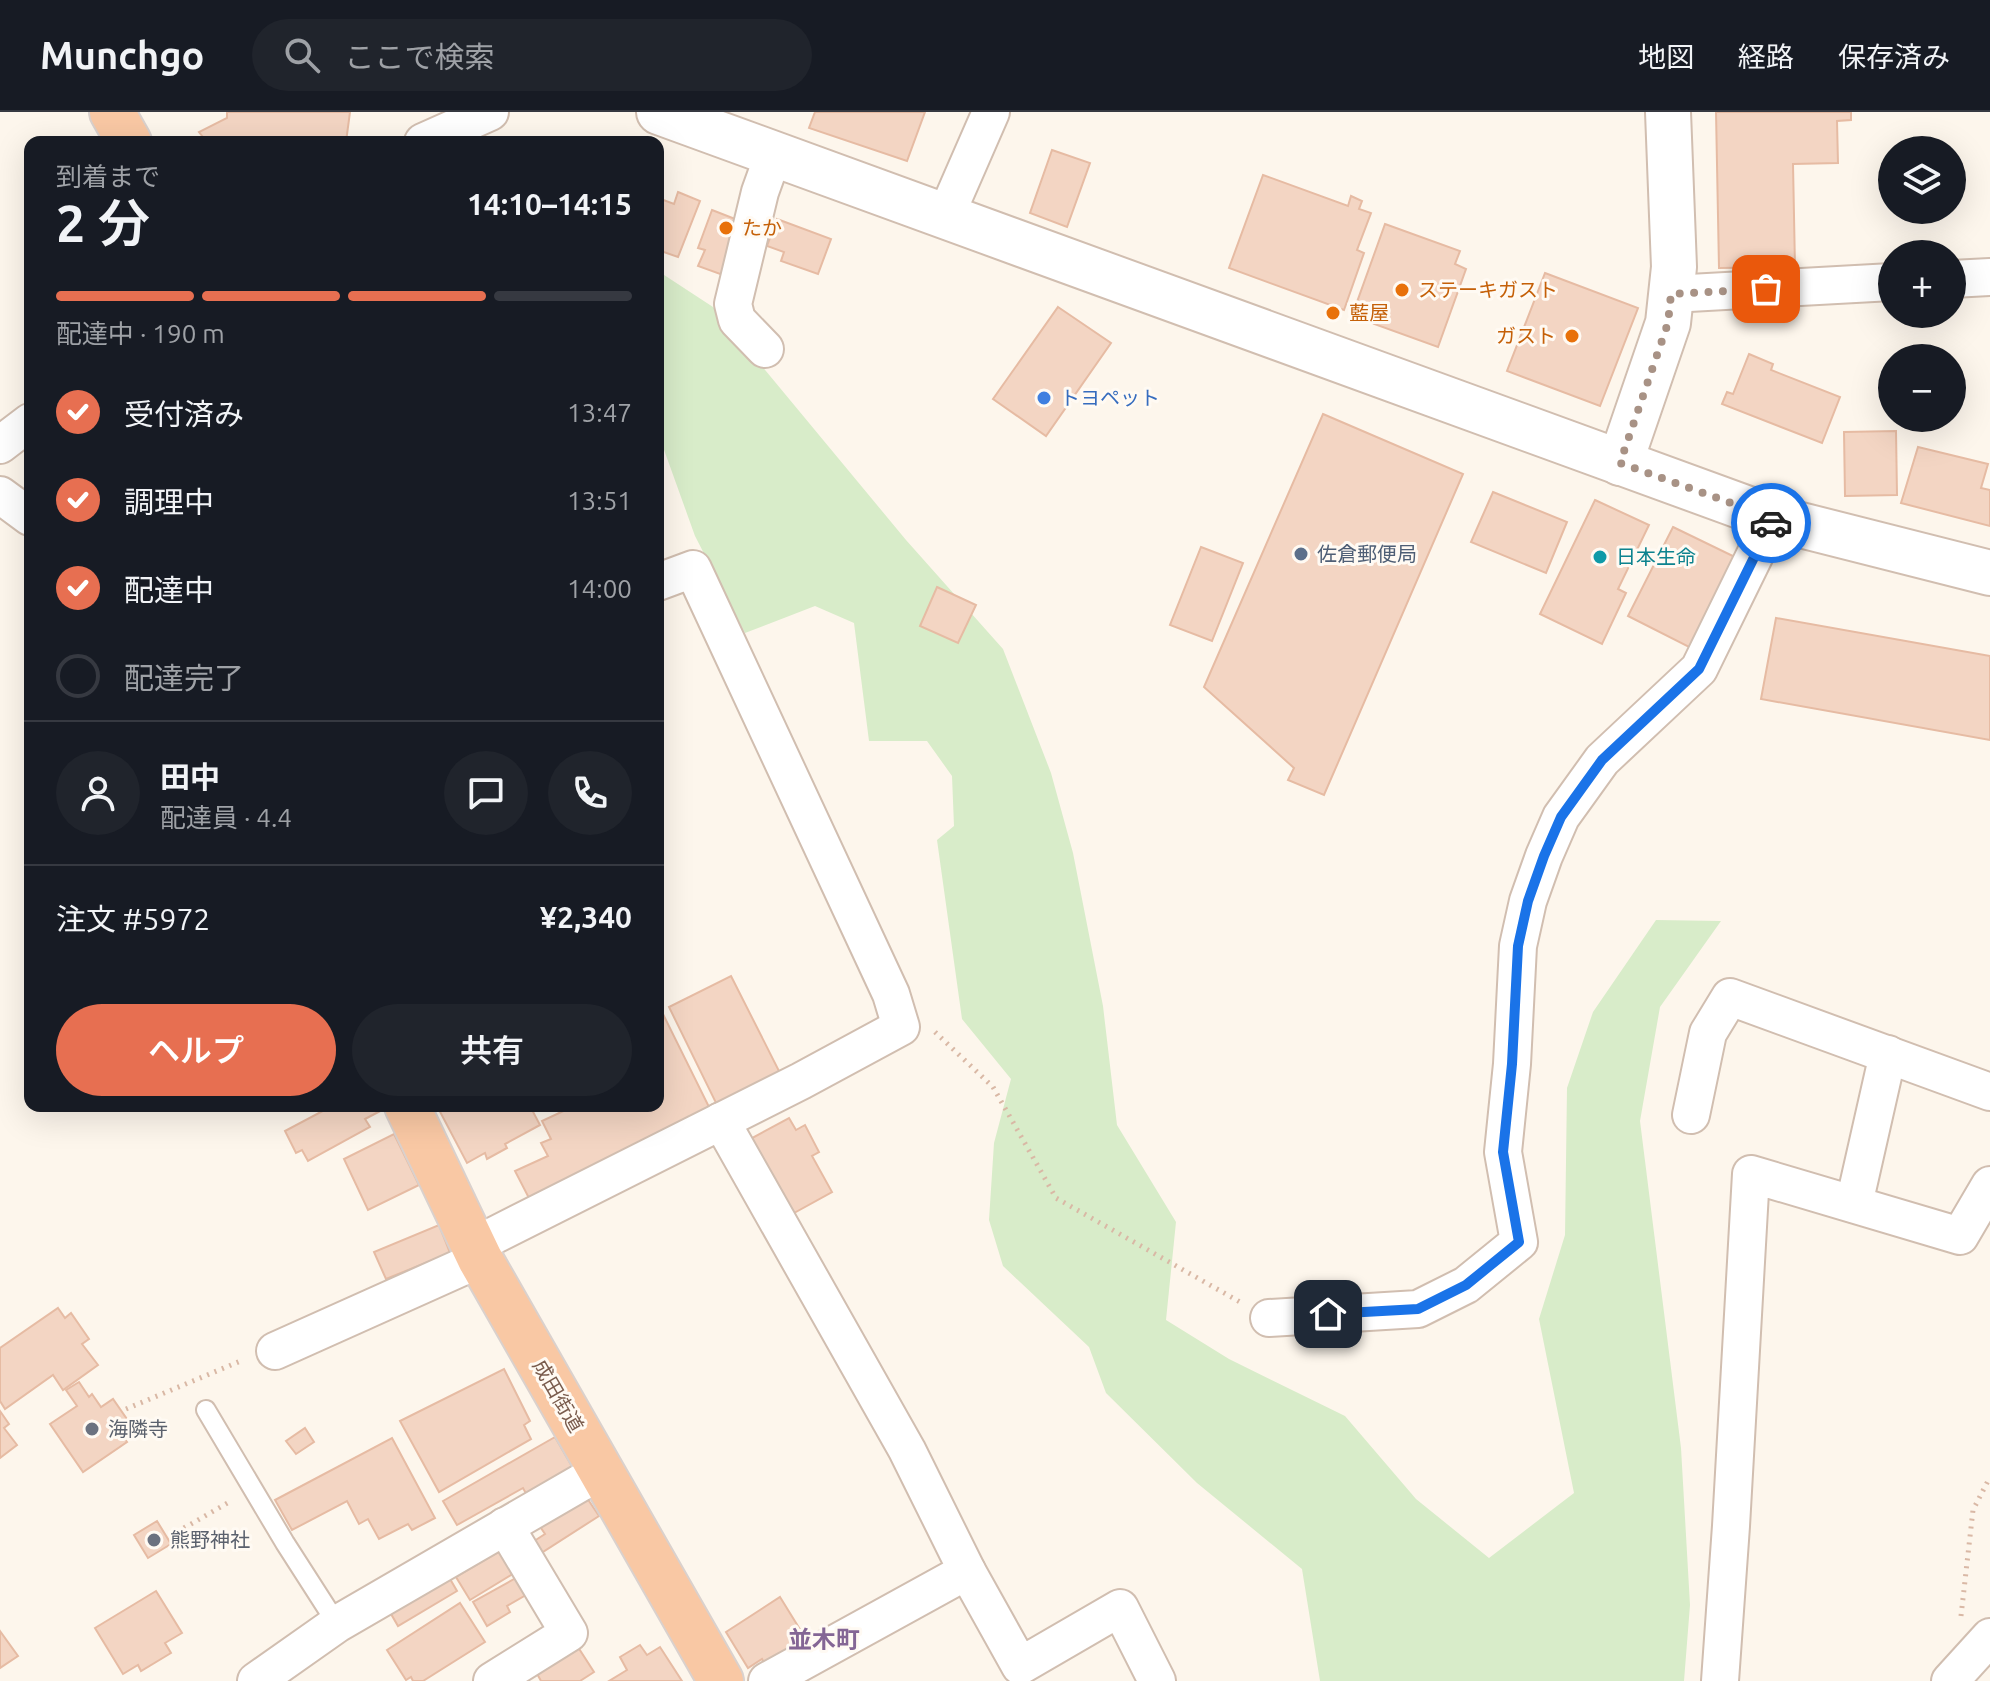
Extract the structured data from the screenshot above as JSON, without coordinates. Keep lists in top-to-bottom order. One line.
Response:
{"streets":{"highway":["成田街道"]},"districts":["並木町"],"places":["たか","ステーキガスト","藍屋","ガスト","トヨペット","佐倉郵便局","日本生命","海隣寺","熊野神社"],"page":{"header":"Munchgo","search":"ここで検索","nav":["地図","経路","保存済み"],"map_buttons":["+","−"],"heading":["2 分","到着まで","14:10–14:15"],"panel":["田中","配達員 · 4.4","注文 #5972","¥2,340"],"bar":"配達中 · 190 m","list":[["受付済み","13:47"],["調理中","13:51"],["配達中","14:00"],"配達完了"],"buttons":["ヘルプ","共有"]}}
